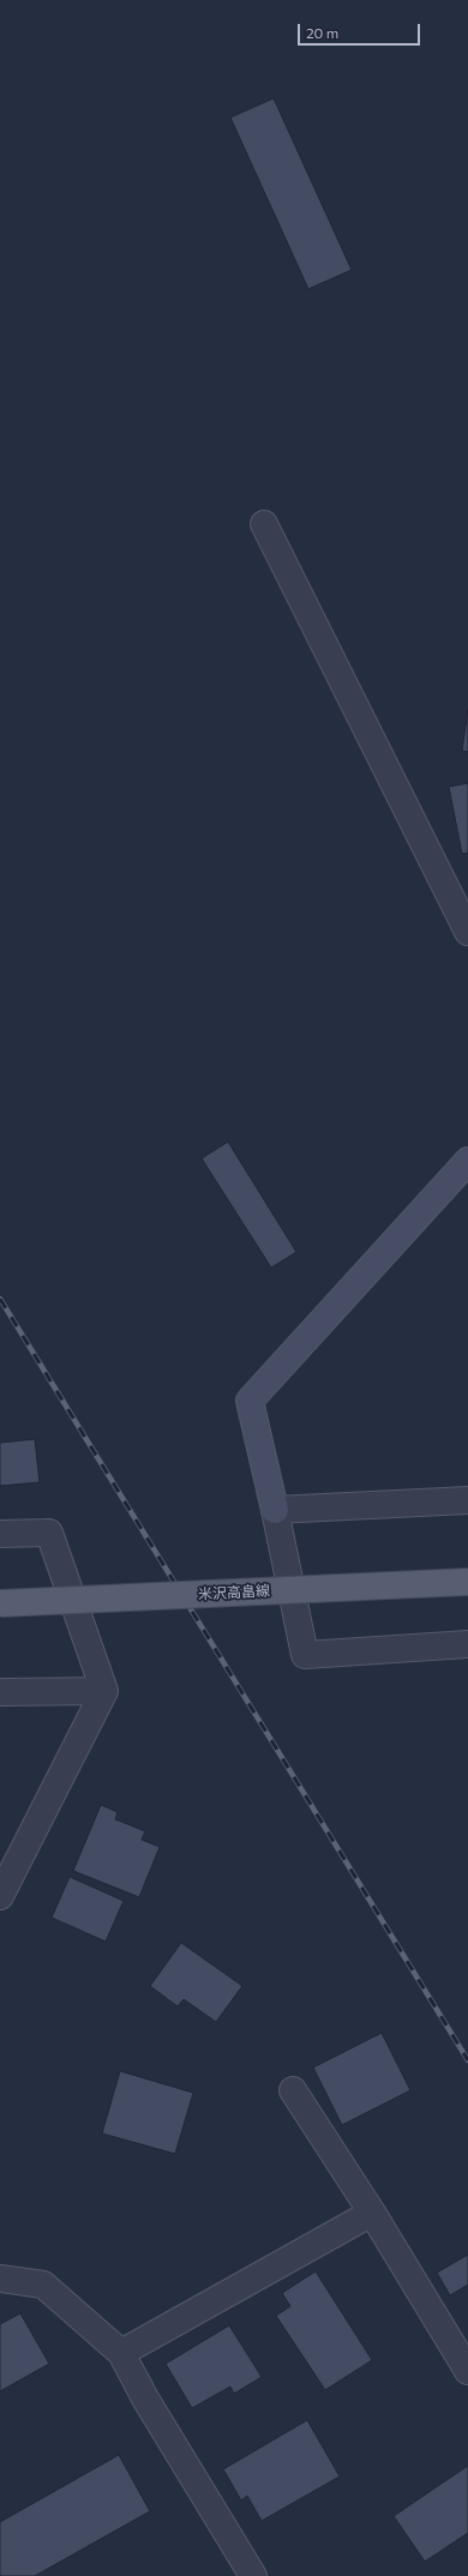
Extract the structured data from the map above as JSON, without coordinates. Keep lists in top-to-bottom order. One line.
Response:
{"streets":{"main road":["米沢高畠線"]},"scale_bar":"20 m"}
